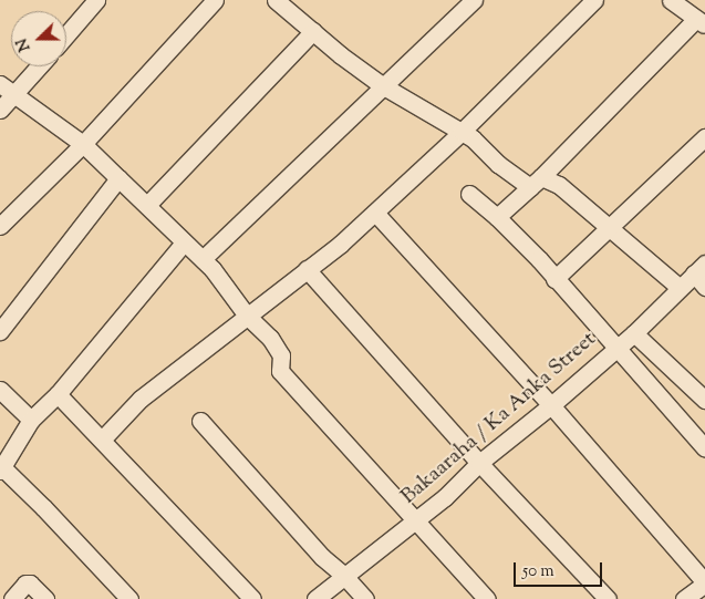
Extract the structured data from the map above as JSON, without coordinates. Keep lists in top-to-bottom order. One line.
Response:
{"streets":{"street":["Bakaaraha / Ka Anka Street"]},"scale_bar":"50 m","north":"left"}
